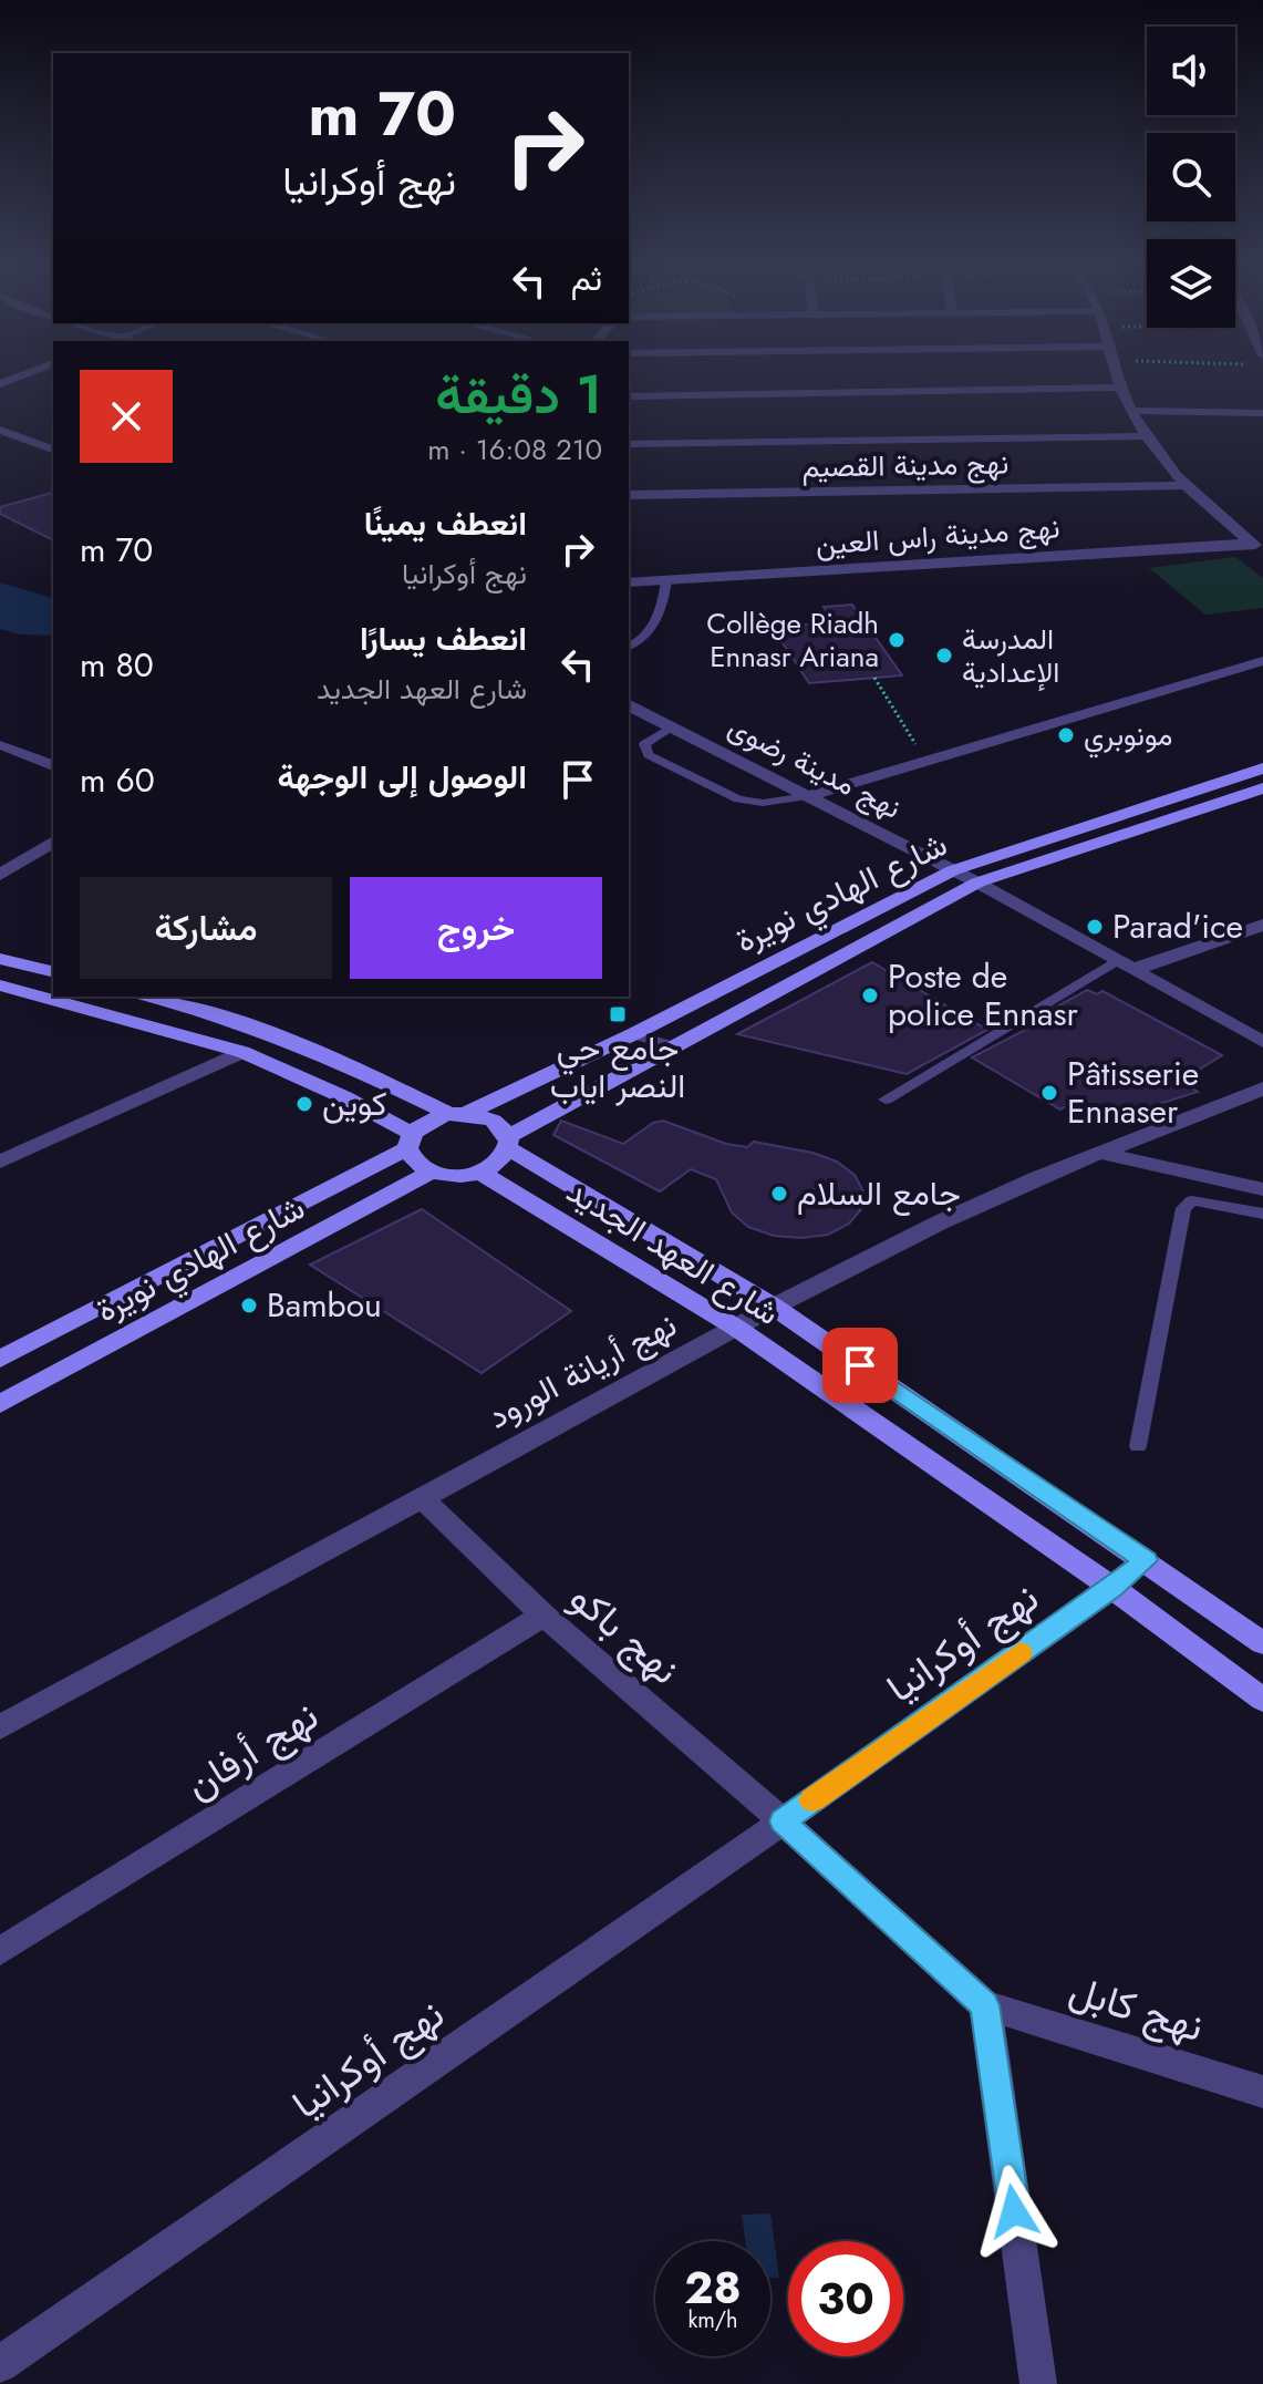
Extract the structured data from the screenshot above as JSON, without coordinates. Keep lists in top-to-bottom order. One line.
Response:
{"streets":{"main road":["شارع الهادي نويرة","شارع العهد الجديد"],"street":["نهج مدينة القصيم","نهج مدينة راس العين","نهج مدينة رضوى","نهج أريانة الورود","نهج باكو","نهج أوكرانيا","نهج أرفان","نهج كابل"]},"crossings":[["نهج مدينة رضوى","شارع الهادي نويرة"],["شارع الهادي نويرة","شارع العهد الجديد"],["شارع العهد الجديد","نهج أريانة الورود"],["شارع العهد الجديد","نهج أوكرانيا"],["نهج أريانة الورود","نهج باكو"],["نهج باكو","نهج أوكرانيا"],["نهج باكو","نهج أرفان"]],"places":{"other":["Collège Riadh Ennasr Ariana","المدرسة الإعدادية","مونوبري","Parad'ice","Poste de police Ennasr","Pâtisserie Ennaser","كوين","جامع السلام","Bambou"],"transit":["جامع حي النصر اياب"]},"page":{"turn":["70 m","نهج أوكرانيا"],"then":"ثم","heading":["1 دقيقة","210 m · 16:08"],"list":[{"name":"انعطف يمينًا","note":"نهج أوكرانيا","value":"70 m"},{"name":"انعطف يسارًا","note":"شارع العهد الجديد","value":"80 m"},{"name":"الوصول إلى الوجهة","value":"60 m"}],"buttons":["خروج","مشاركة"],"speed":"28 km/h","limit":"30"}}
